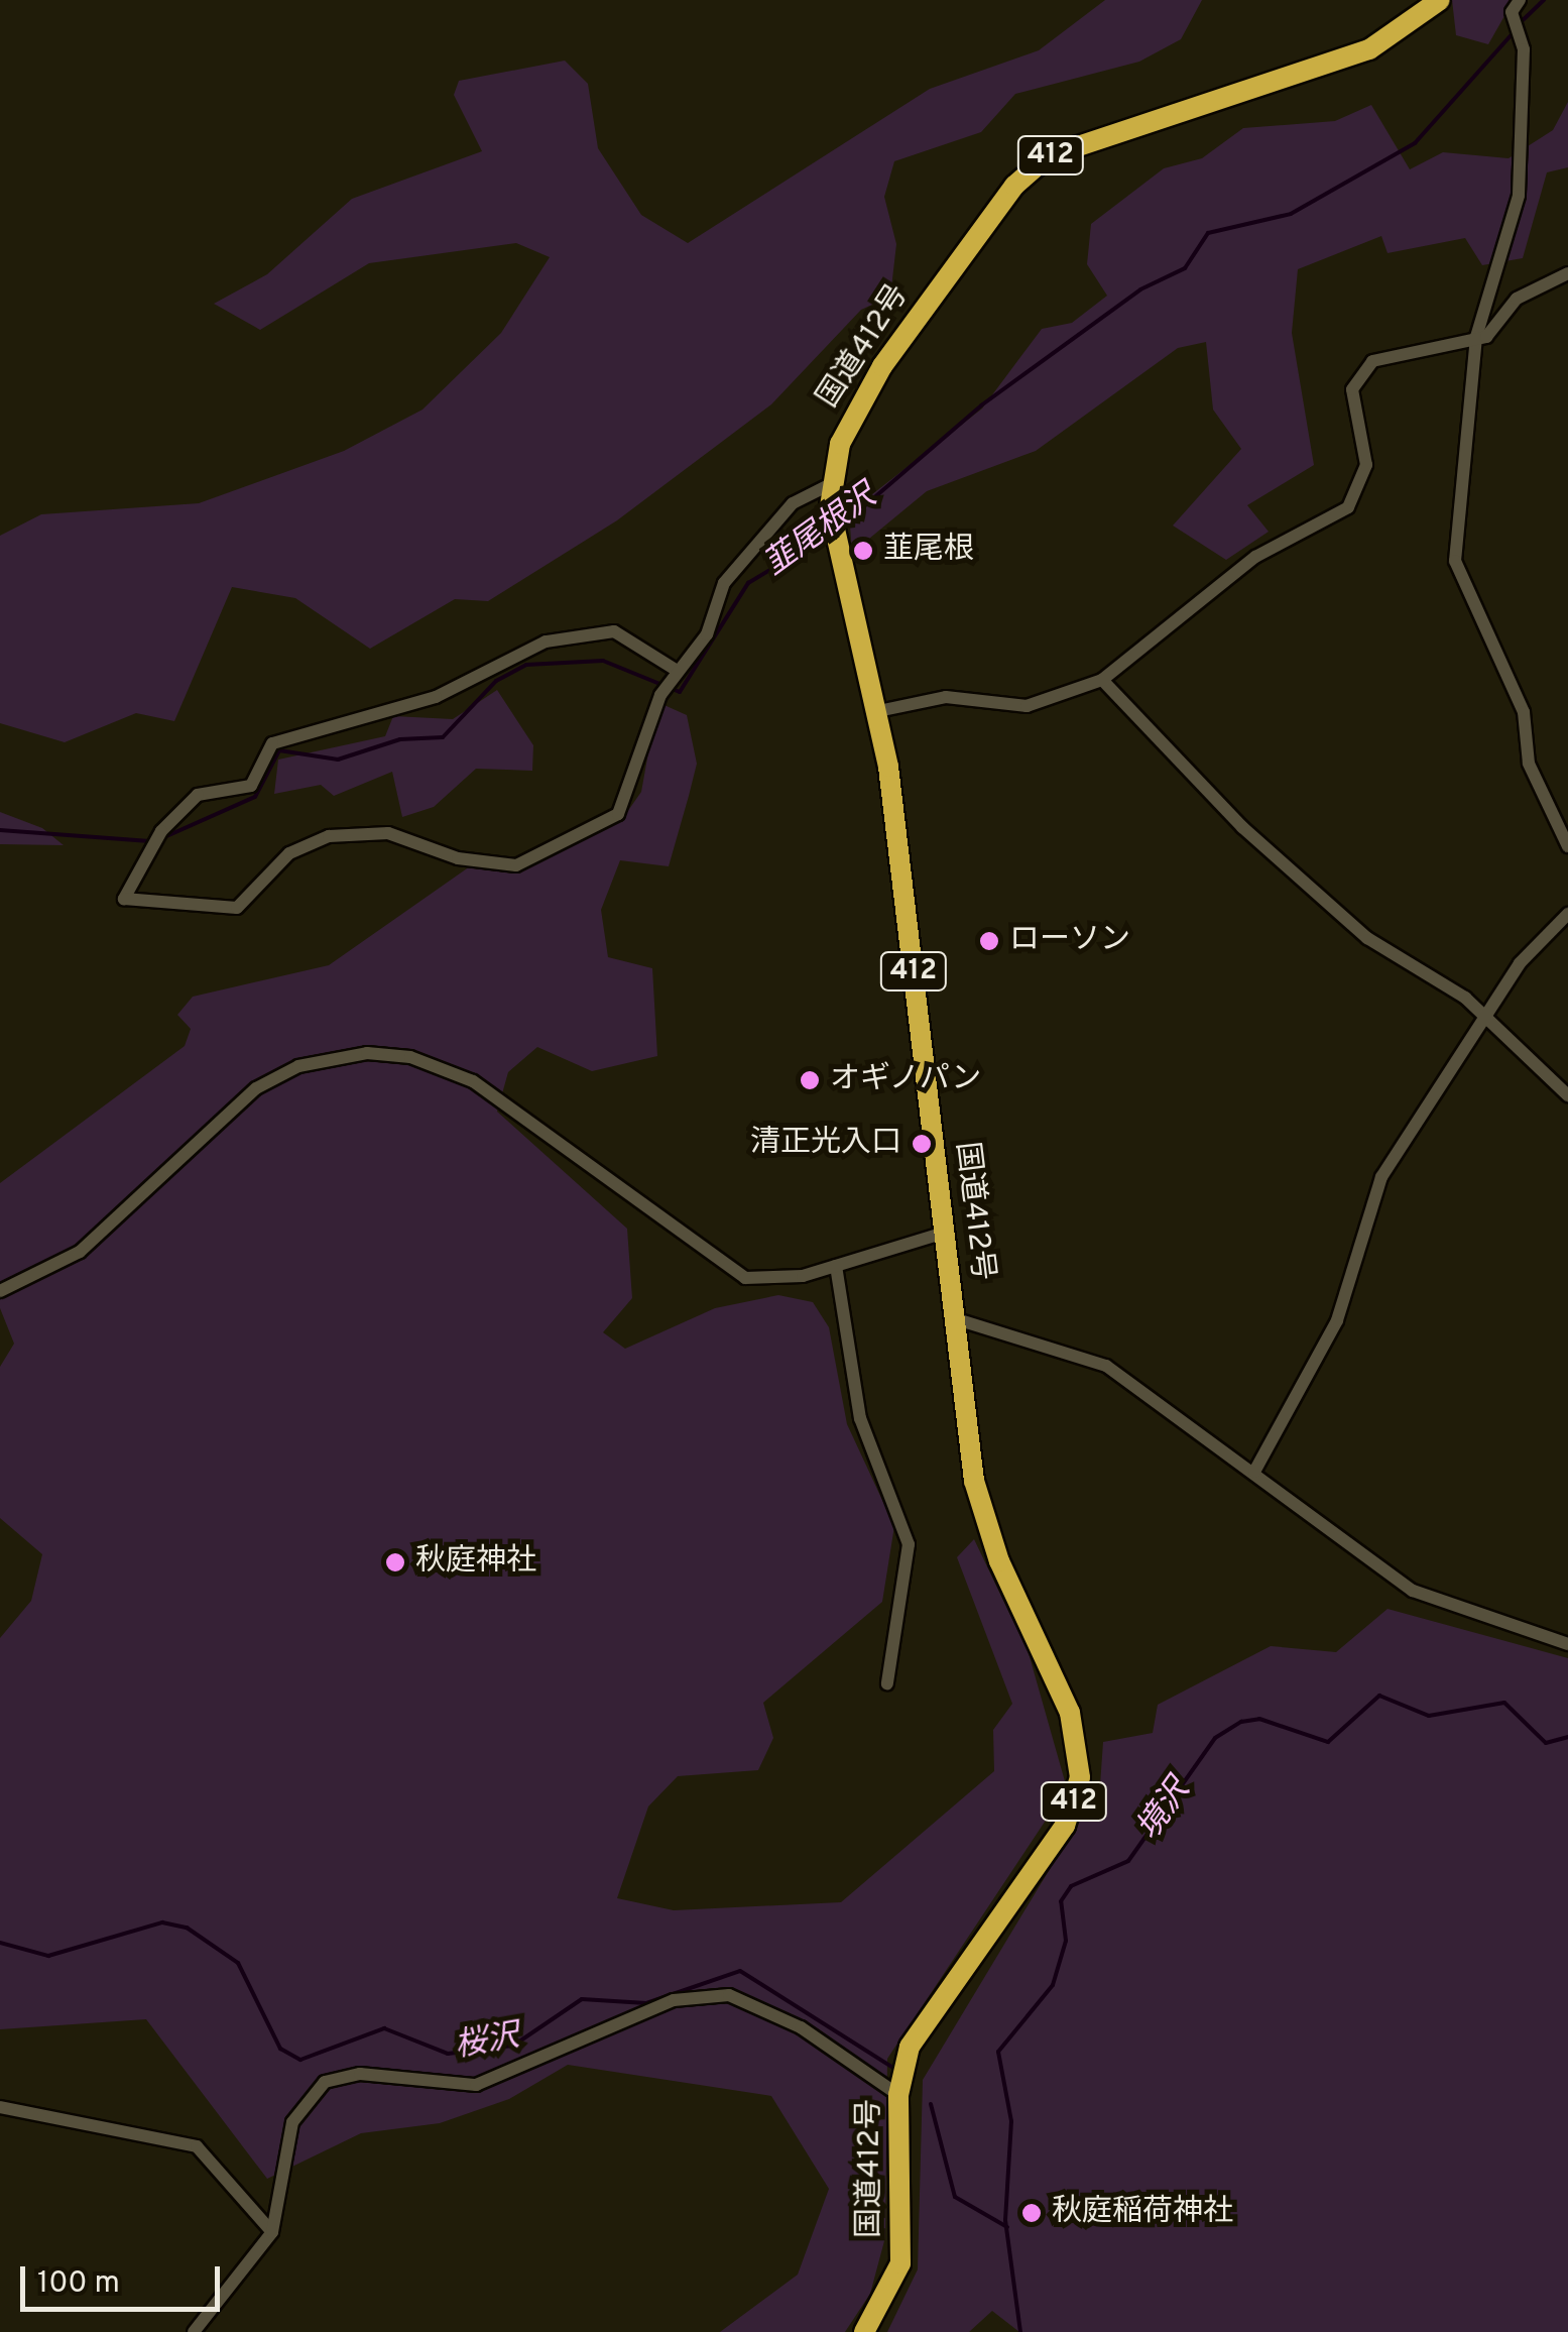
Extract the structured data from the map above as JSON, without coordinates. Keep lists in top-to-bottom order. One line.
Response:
{"streets":{"highway":["412","国道412号"]},"water":["韮尾根沢","境沢","桜沢"],"places":["韮尾根","ローソン","オギノパン","清正光入口","秋庭神社","秋庭稲荷神社"],"scale_bar":"100 m"}
